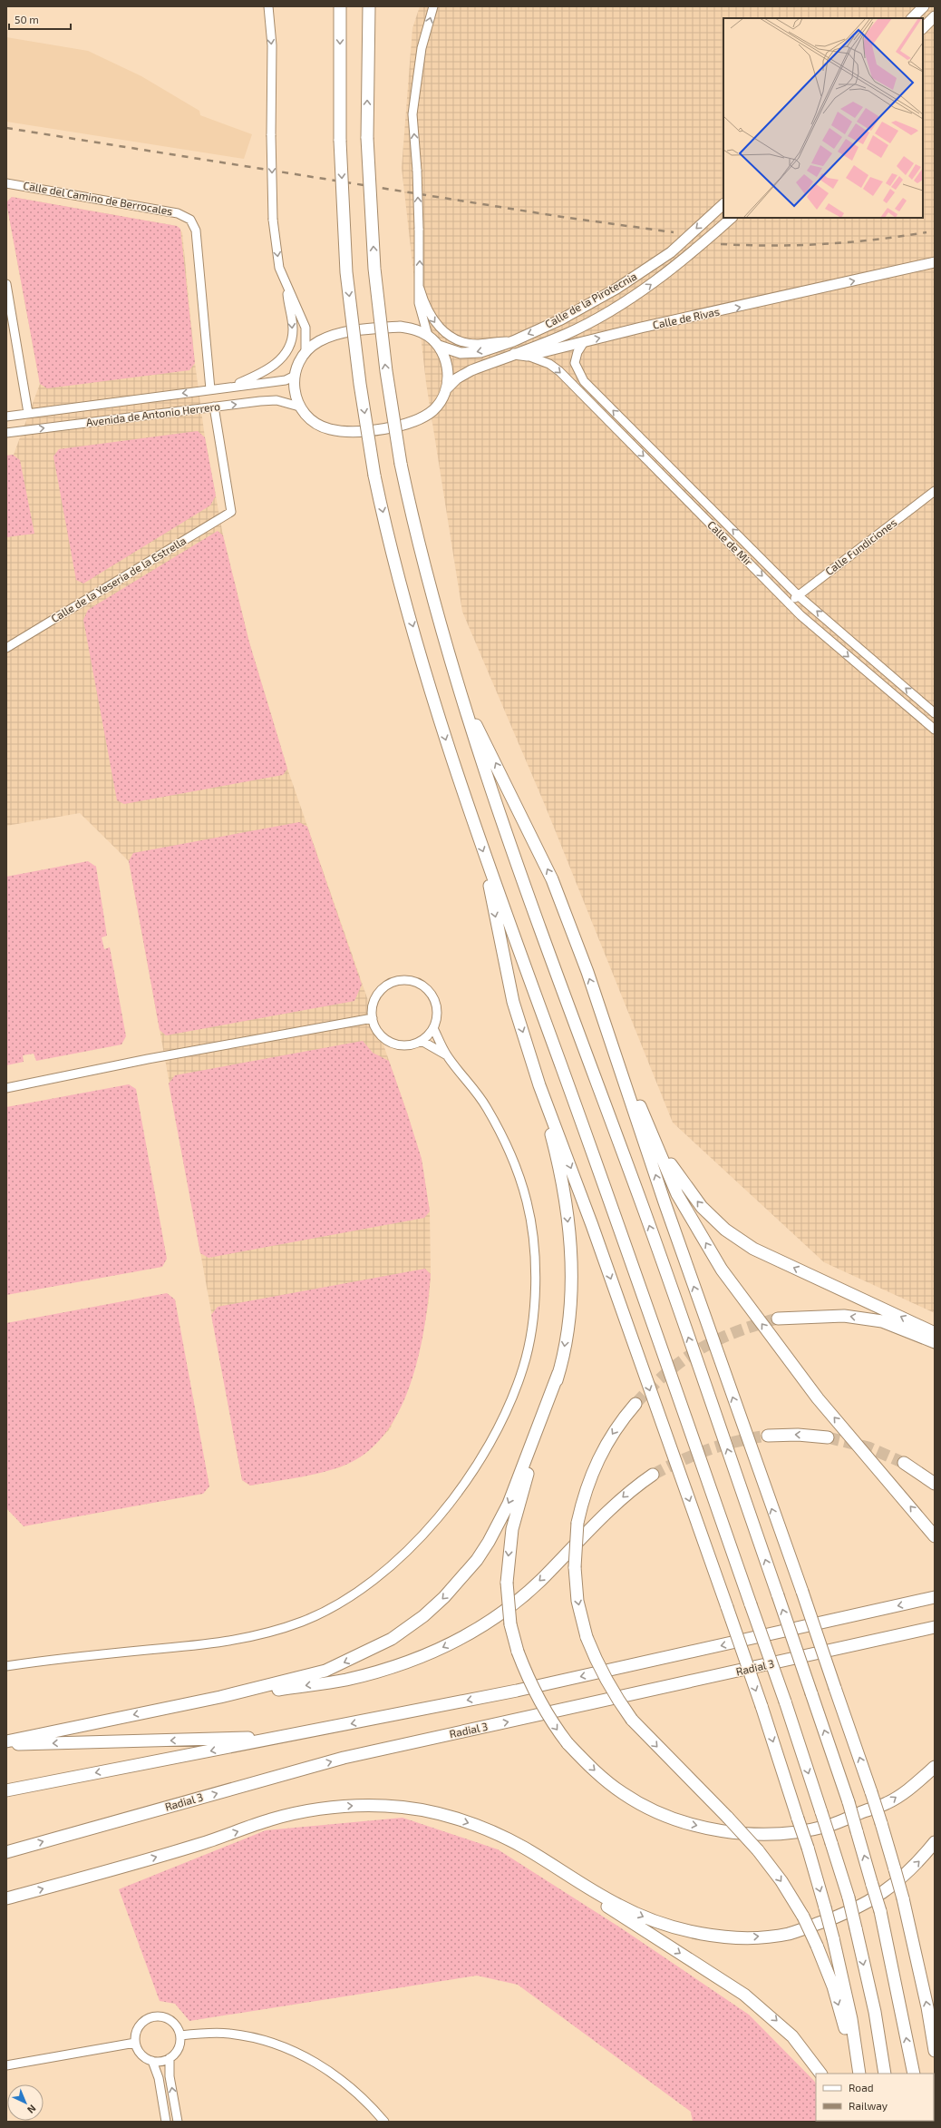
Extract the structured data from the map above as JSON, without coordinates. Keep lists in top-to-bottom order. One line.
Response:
{"streets":{"highway":["Radial 3"],"main road":["Calle de la Pirotecnia","Calle de Rivas"],"street":["Calle del Camino de Berrocales","Avenida de Antonio Herrero","Calle de Mir","Calle Fundiciones","Calle de la Yeseria de la Estrella"]},"crossings":[["Calle del Camino de Berrocales","Avenida de Antonio Herrero"],["Calle de la Pirotecnia","Calle de Rivas"],["Calle de Rivas","Calle de Mir"],["Avenida de Antonio Herrero","Calle de la Yeseria de la Estrella"],["Calle de Mir","Calle Fundiciones"]],"one_way":["Calle de Rivas"],"legend":["Road","Railway"],"scale_bar":"50 m","north":"bottom right"}
